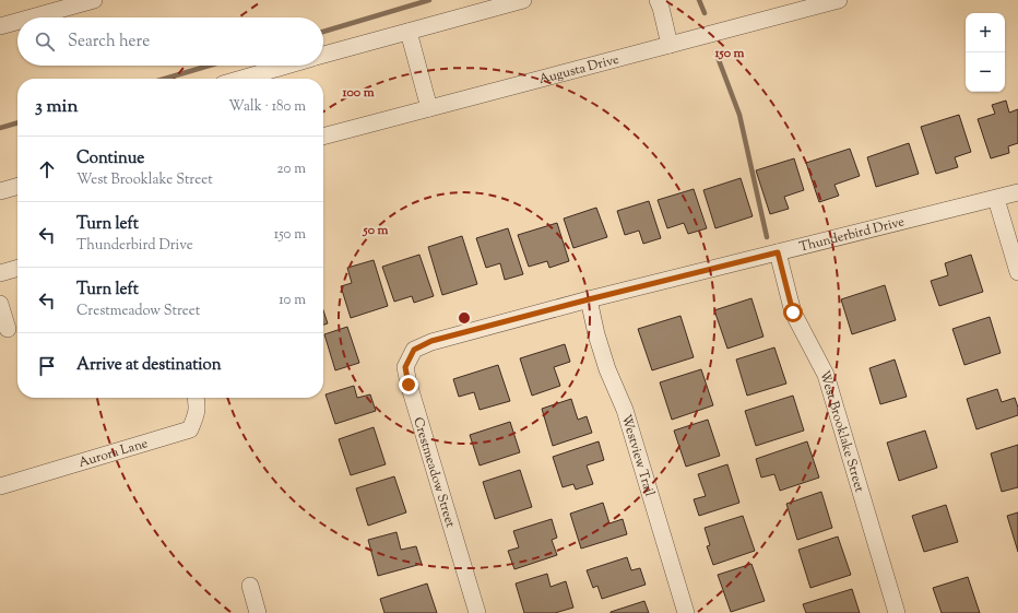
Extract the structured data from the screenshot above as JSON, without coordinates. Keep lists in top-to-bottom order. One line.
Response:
{"streets":{"street":["Augusta Drive","Thunderbird Drive","West Brooklake Street","Aurora Lane","Westview Trail","Crestmeadow Street"]},"crossings":[["Thunderbird Drive","West Brooklake Street"],["Thunderbird Drive","Westview Trail"],["Thunderbird Drive","Crestmeadow Street"]],"page":{"map_buttons":["+","−"],"search":"Search here","heading":["3 min","Walk · 180 m"],"list":[["Continue","West Brooklake Street","20 m"],["Turn left","Thunderbird Drive","150 m"],["Turn left","Crestmeadow Street","10 m"],"Arrive at destination"]},"rings":["150 m","100 m","50 m"]}
